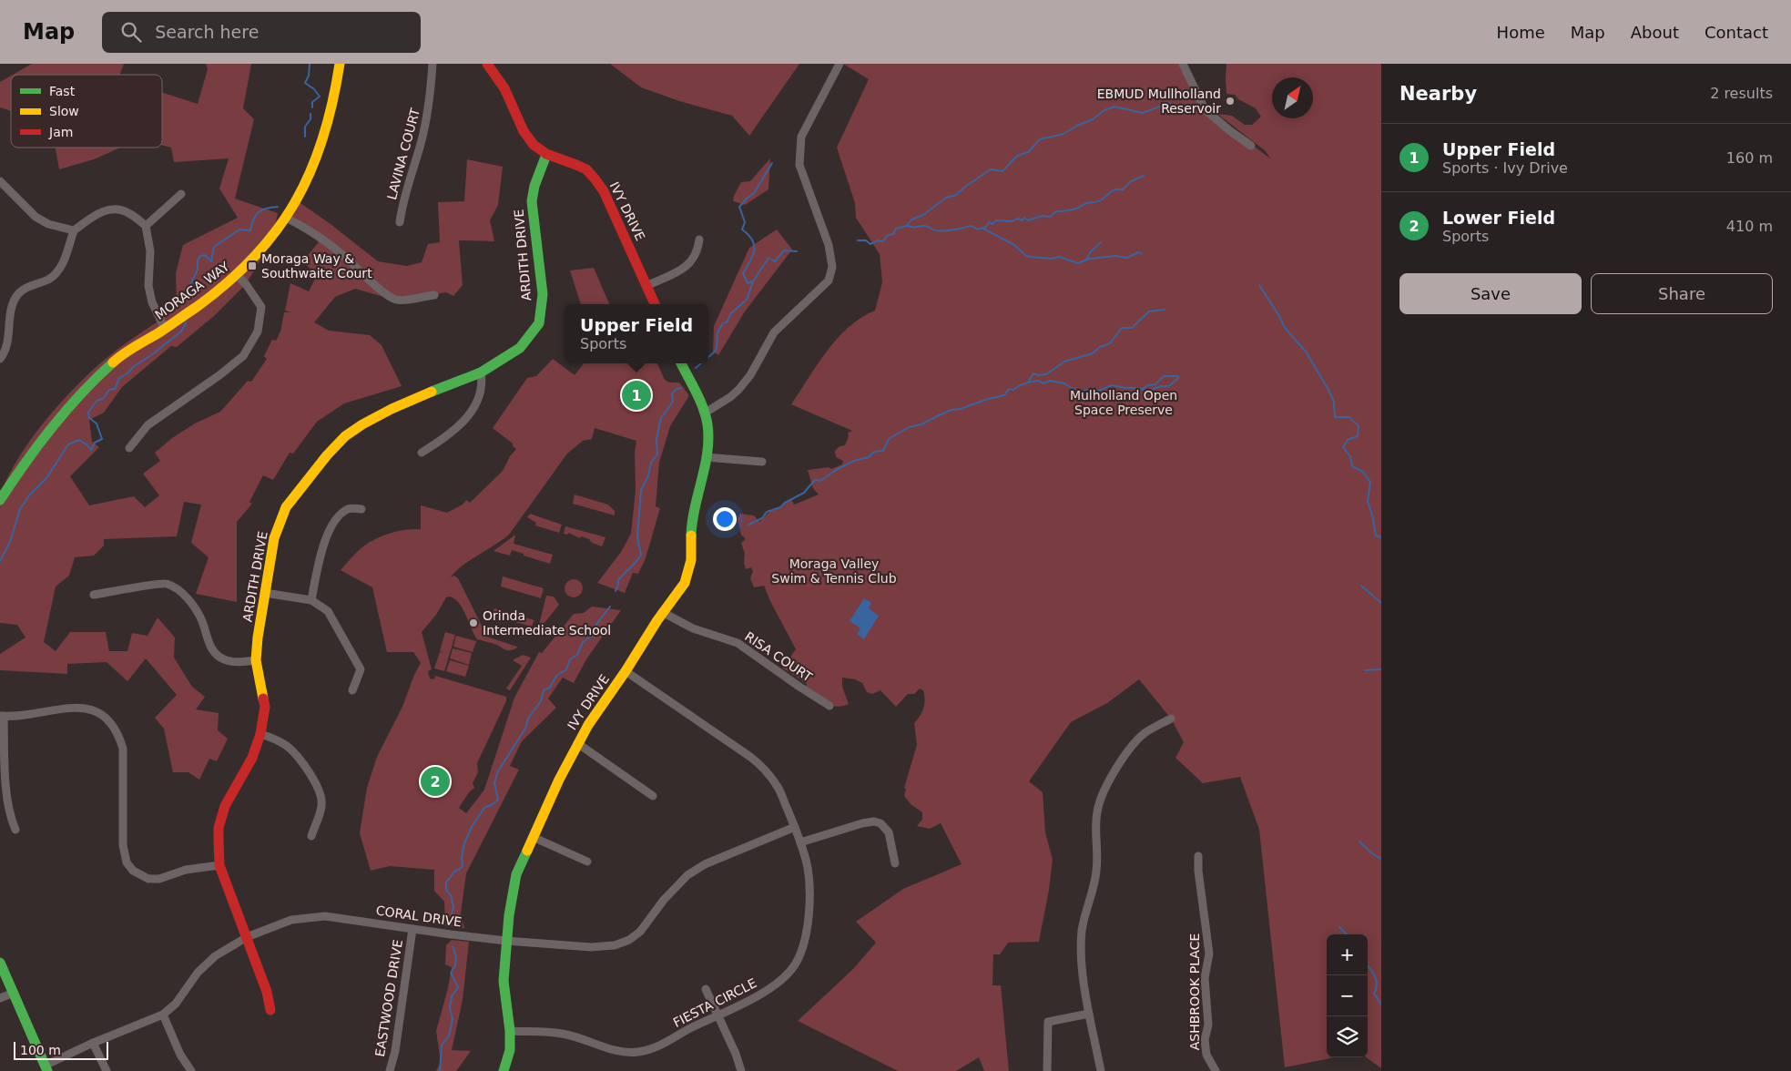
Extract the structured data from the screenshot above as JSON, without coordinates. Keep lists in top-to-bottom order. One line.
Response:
{"streets":{"street":["LAVINA COURT","IVY DRIVE","ARDITH DRIVE","MORAGA WAY","RISA COURT","CORAL DRIVE","ASHBROOK PLACE","EASTWOOD DRIVE","FIESTA CIRCLE"]},"crossings":[["IVY DRIVE","ARDITH DRIVE"],["IVY DRIVE","RISA COURT"],["IVY DRIVE","CORAL DRIVE"],["IVY DRIVE","FIESTA CIRCLE"],["ARDITH DRIVE","CORAL DRIVE"],["CORAL DRIVE","EASTWOOD DRIVE"],["CORAL DRIVE","FIESTA CIRCLE"]],"parks":["Mulholland Open Space Preserve","Moraga Valley Swim & Tennis Club"],"places":{"other":["EBMUD Mullholland Reservoir","Orinda Intermediate School"],"transit":["Moraga Way & Southwaite Court"]},"legend":["Fast","Slow","Jam"],"scale_bar":"100 m","north":"top right","page":{"header":"Map","search":"Search here","nav":["Home","Map","About","Contact"],"heading":["Nearby","2 results"],"list":[{"mark":"1","name":"Upper Field","note":"Sports · Ivy Drive","value":"160 m"},{"mark":"2","name":"Lower Field","note":"Sports","value":"410 m"}],"buttons":["Save","Share"],"popup":["Upper Field","Sports"],"pins":["1","2"],"map_buttons":["+","−"],"scale":"100 m"}}
